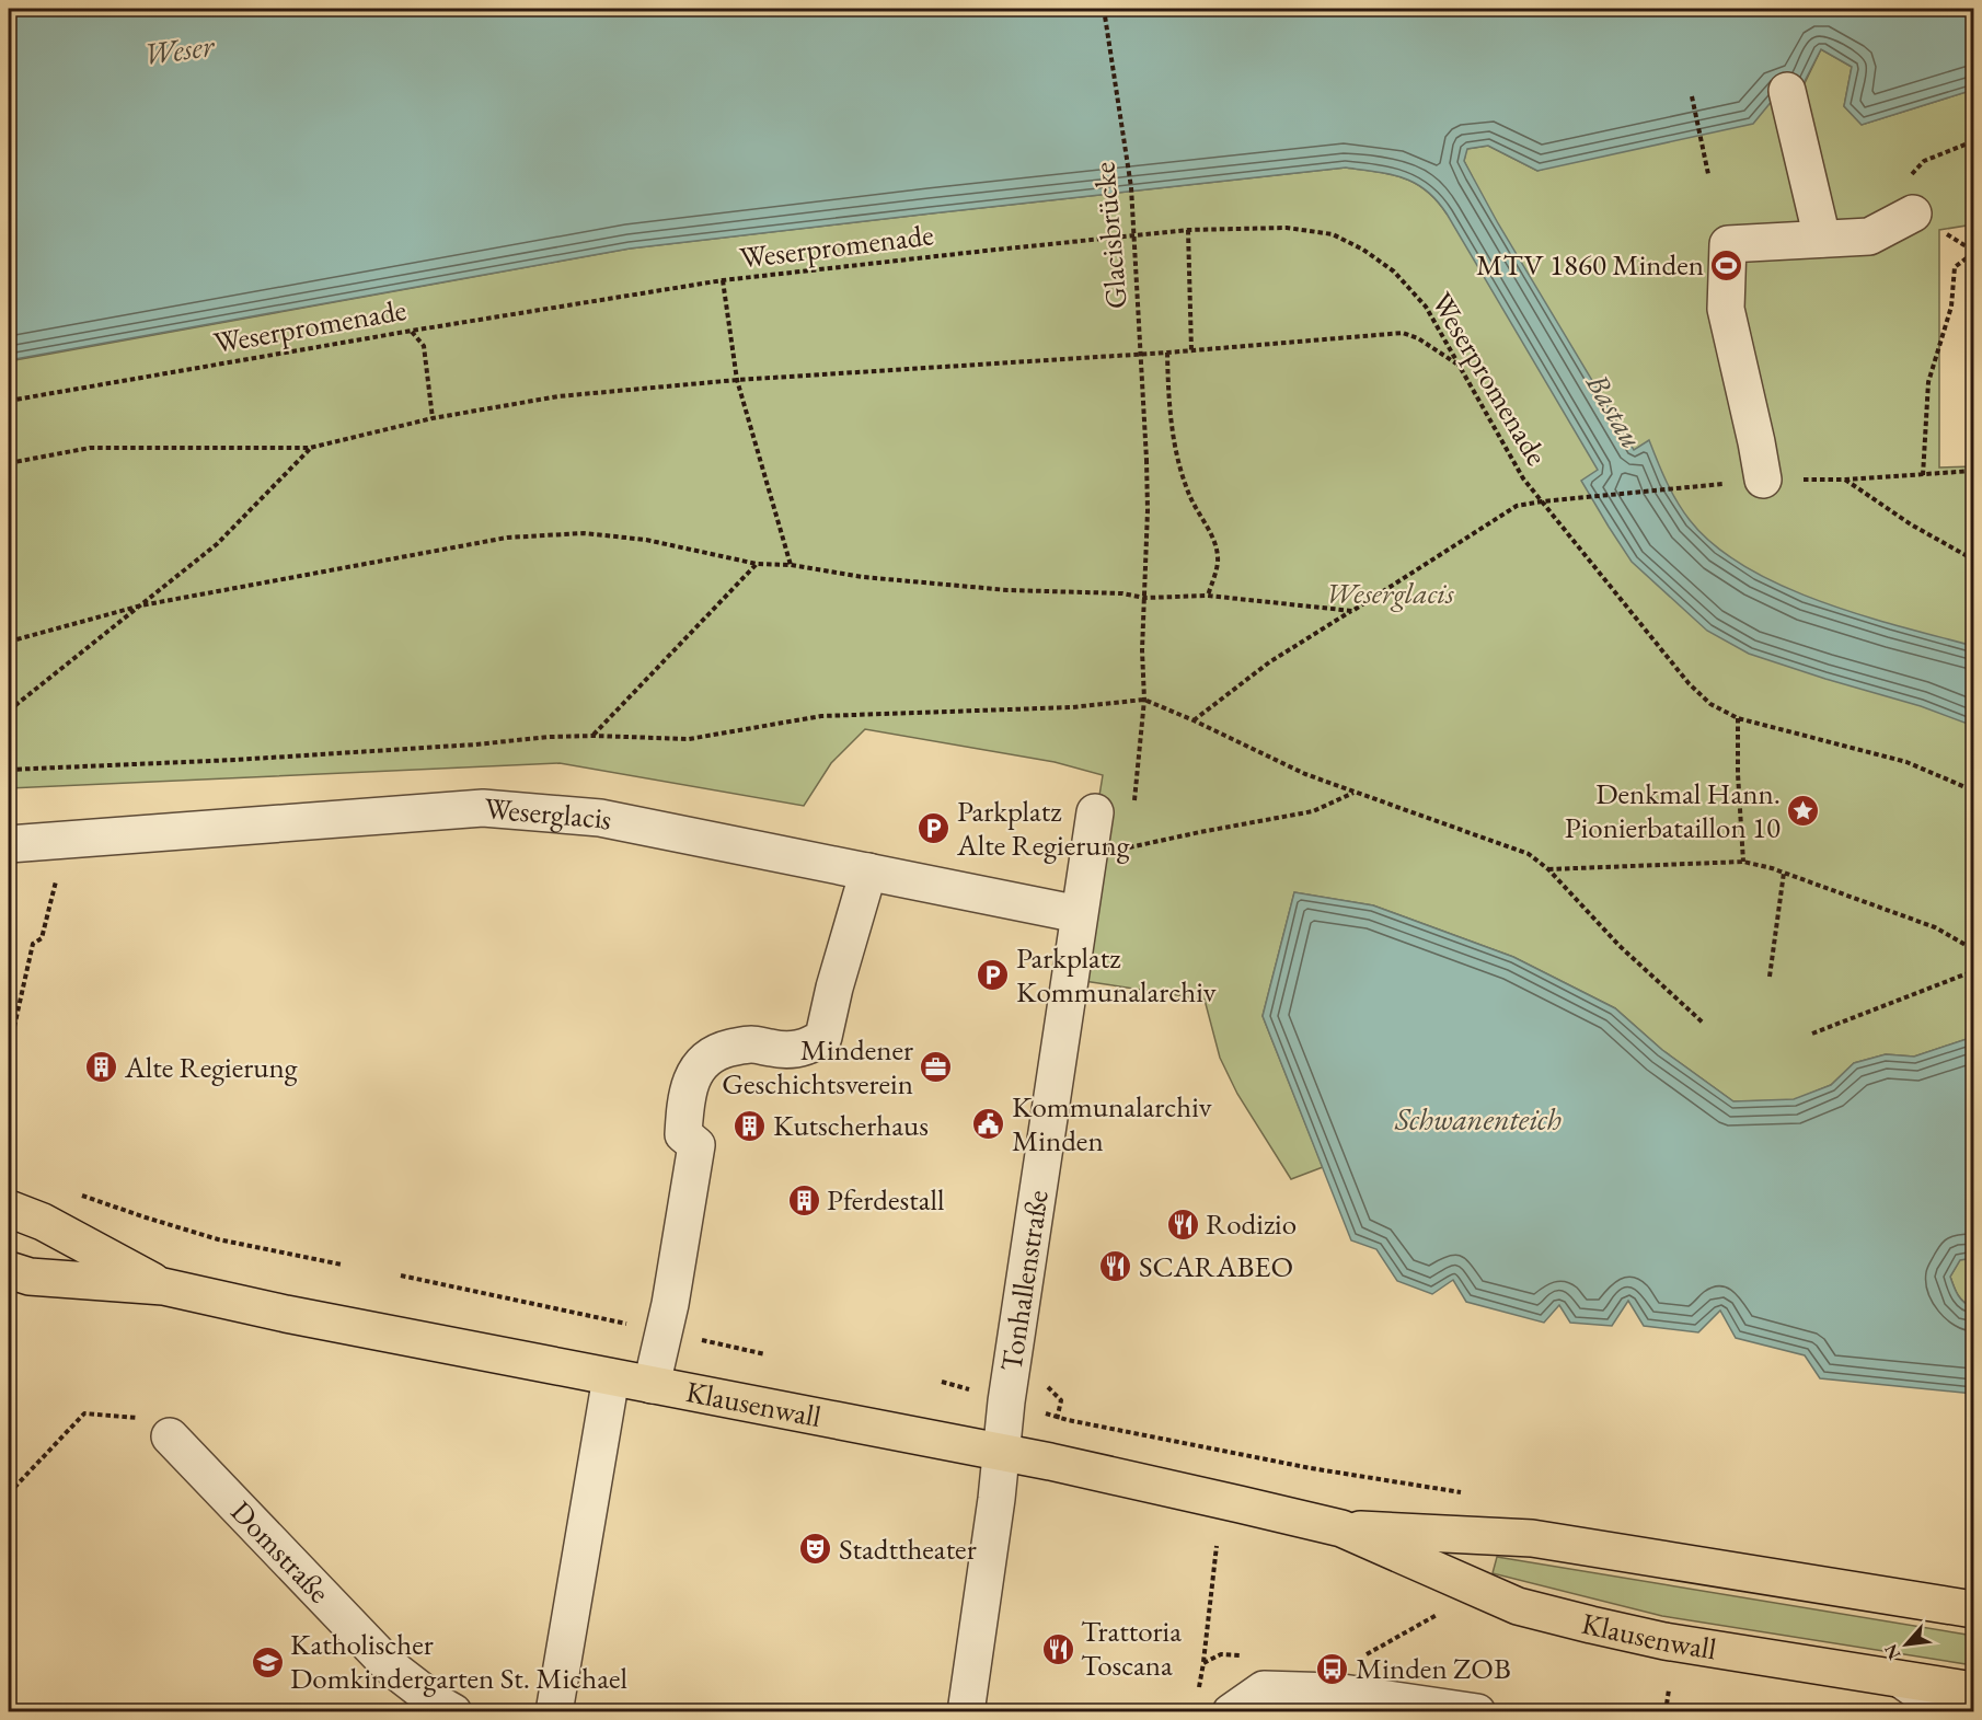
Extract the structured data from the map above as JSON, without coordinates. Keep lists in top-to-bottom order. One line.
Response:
{"streets":{"main road":["Klausenwall"],"street":["Weserglacis","Tonhallenstraße","Domstraße"],"path":["Glacisbrücke","Weserpromenade"]},"crossings":[["Weserglacis","Tonhallenstraße"],["Tonhallenstraße","Klausenwall"]],"water":["Weser","Bastau","Schwanenteich"],"parks":["Weserglacis"],"places":{"sports":["MTV 1860 Minden"],"place":["Denkmal Hann. Pionierbataillon 10"],"parking":["Parkplatz Alte Regierung","Parkplatz Kommunalarchiv"],"building":["Alte Regierung","Kutscherhaus","Pferdestall"],"office":["Mindener Geschichtsverein"],"public building":["Kommunalarchiv Minden"],"restaurant":["Rodizio","SCARABEO","Trattoria Toscana"],"theatre":["Stadttheater"],"school or university":["Katholischer Domkindergarten St. Michael"],"bus stop":["Minden ZOB"]},"north":"bottom left"}
